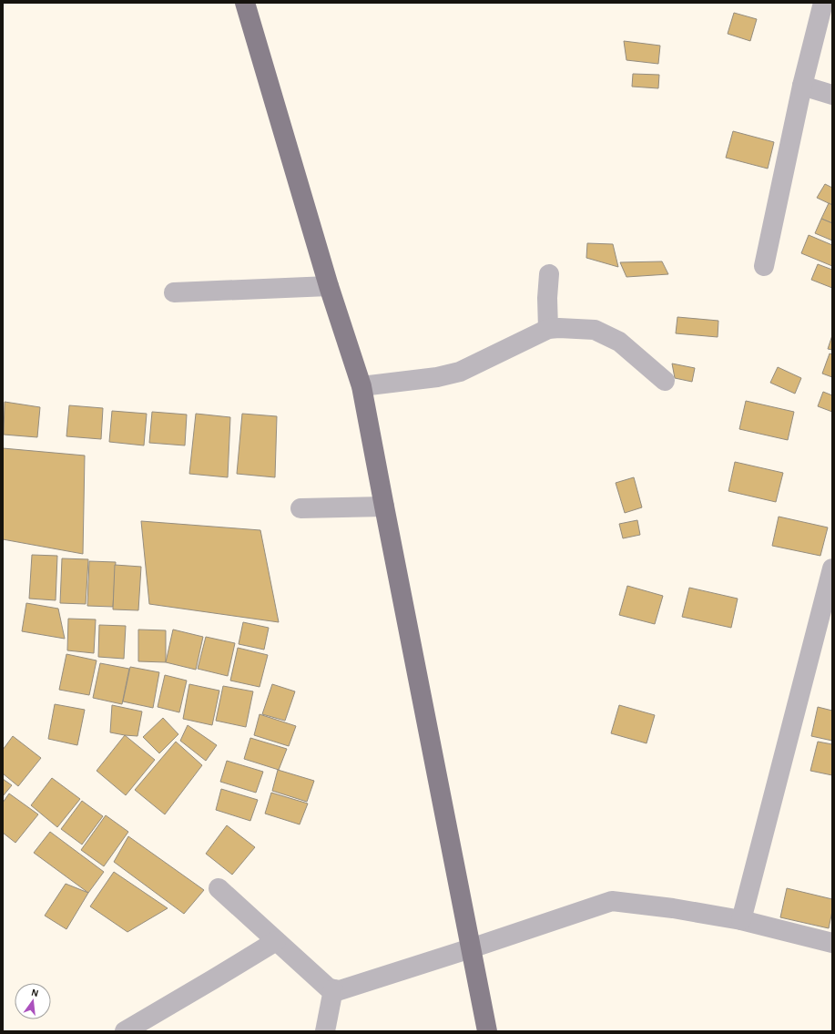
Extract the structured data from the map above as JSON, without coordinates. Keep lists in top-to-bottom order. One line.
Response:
{"north":"top"}
